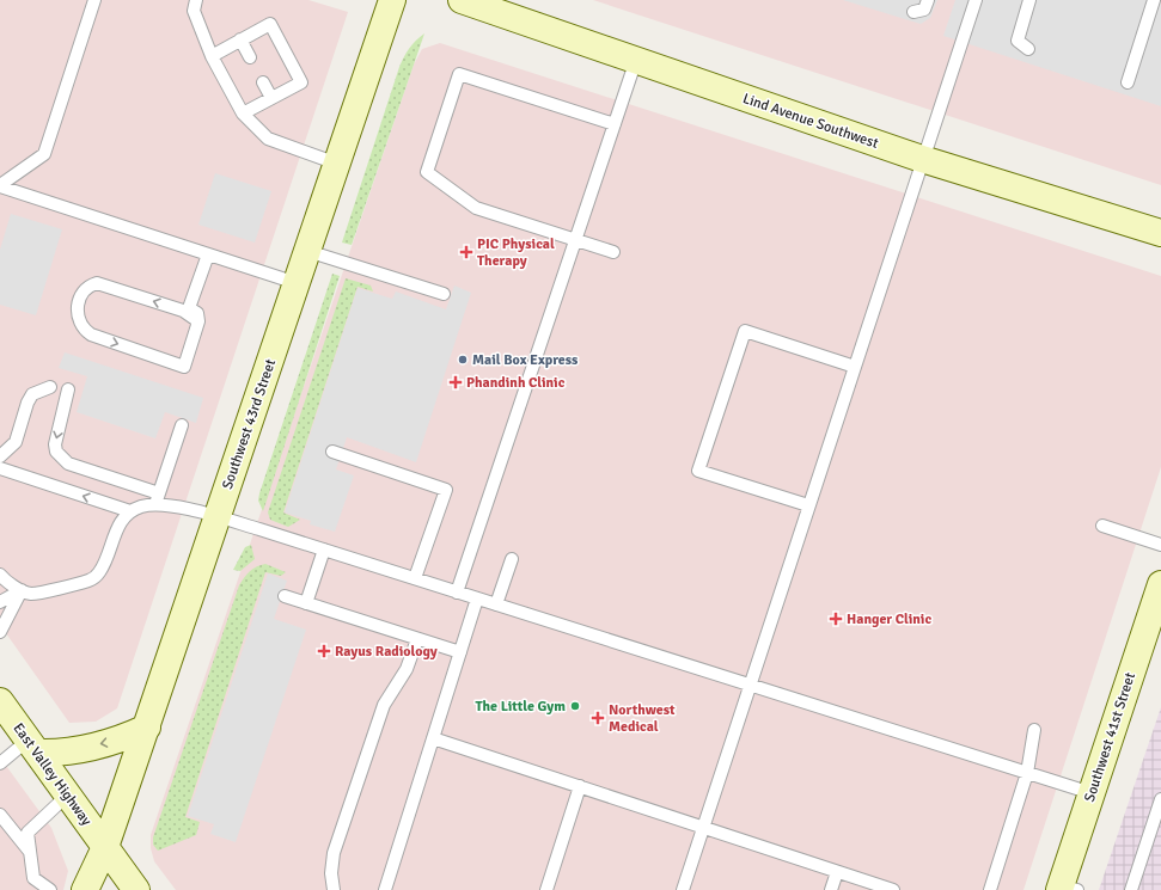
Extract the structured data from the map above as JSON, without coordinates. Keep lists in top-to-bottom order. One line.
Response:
{"streets":{"main road":["Lind Avenue Southwest","Southwest 43rd Street","Southwest 41st Street","East Valley Highway"]},"crossings":[["Southwest 43rd Street","East Valley Highway"]],"places":{"health":["PIC Physical Therapy","Phandinh Clinic","Hanger Clinic","Rayus Radiology","Northwest Medical"],"other":["Mail Box Express","The Little Gym"]}}
